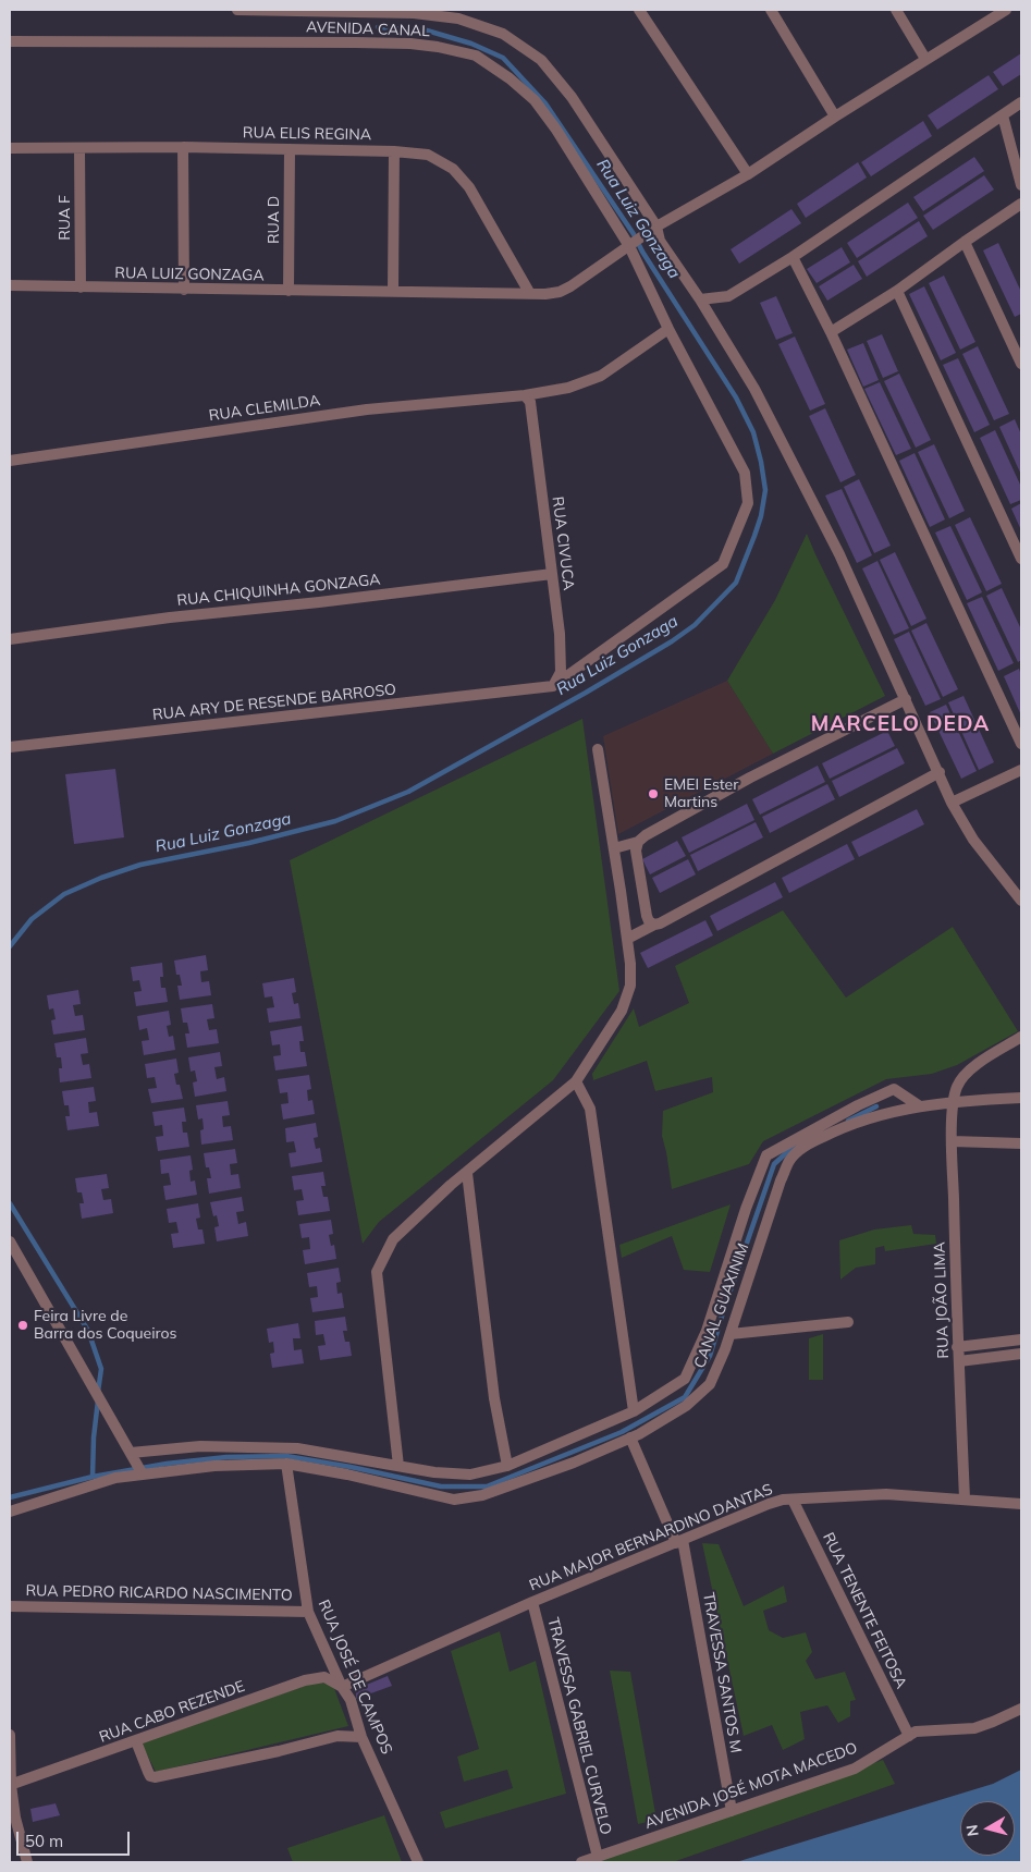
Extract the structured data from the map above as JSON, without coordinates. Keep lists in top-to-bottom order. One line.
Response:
{"streets":{"street":["AVENIDA CANAL","RUA ELIS REGINA","RUA F","RUA D","RUA LUIZ GONZAGA","RUA CLEMILDA","RUA CIVUCA","RUA CHIQUINHA GONZAGA","RUA ARY DE RESENDE BARROSO","RUA JOÃO LIMA","CANAL GUAXINIM","RUA MAJOR BERNARDINO DANTAS","RUA PEDRO RICARDO NASCIMENTO","RUA TENENTE FEITOSA","TRAVESSA SANTOS M","RUA JOSÉ DE CAMPOS","RUA CABO REZENDE","TRAVESSA GABRIEL CURVELO","AVENIDA JOSÉ MOTA MACEDO"]},"crossings":[["AVENIDA CANAL","RUA LUIZ GONZAGA"],["AVENIDA CANAL","RUA CLEMILDA"],["AVENIDA CANAL","RUA CIVUCA"],["AVENIDA CANAL","RUA ARY DE RESENDE BARROSO"],["RUA ELIS REGINA","RUA F"],["RUA ELIS REGINA","RUA D"],["RUA ELIS REGINA","RUA LUIZ GONZAGA"],["RUA F","RUA LUIZ GONZAGA"],["RUA D","RUA LUIZ GONZAGA"],["RUA CLEMILDA","RUA CIVUCA"],["RUA CIVUCA","RUA CHIQUINHA GONZAGA"],["RUA CIVUCA","RUA ARY DE RESENDE BARROSO"],["RUA JOÃO LIMA","CANAL GUAXINIM"],["RUA JOÃO LIMA","RUA MAJOR BERNARDINO DANTAS"],["CANAL GUAXINIM","TRAVESSA SANTOS M"],["CANAL GUAXINIM","RUA JOSÉ DE CAMPOS"],["RUA MAJOR BERNARDINO DANTAS","RUA TENENTE FEITOSA"],["RUA MAJOR BERNARDINO DANTAS","TRAVESSA SANTOS M"],["RUA MAJOR BERNARDINO DANTAS","RUA JOSÉ DE CAMPOS"],["RUA MAJOR BERNARDINO DANTAS","RUA CABO REZENDE"],["RUA MAJOR BERNARDINO DANTAS","TRAVESSA GABRIEL CURVELO"],["RUA PEDRO RICARDO NASCIMENTO","RUA JOSÉ DE CAMPOS"],["RUA TENENTE FEITOSA","AVENIDA JOSÉ MOTA MACEDO"],["TRAVESSA SANTOS M","AVENIDA JOSÉ MOTA MACEDO"],["RUA JOSÉ DE CAMPOS","RUA CABO REZENDE"],["TRAVESSA GABRIEL CURVELO","AVENIDA JOSÉ MOTA MACEDO"]],"districts":["MARCELO DEDA"],"water":["Rua Luiz Gonzaga"],"places":["EMEI Ester Martins","Feira Livre de Barra dos Coqueiros"],"scale_bar":"50 m","north":"left"}
